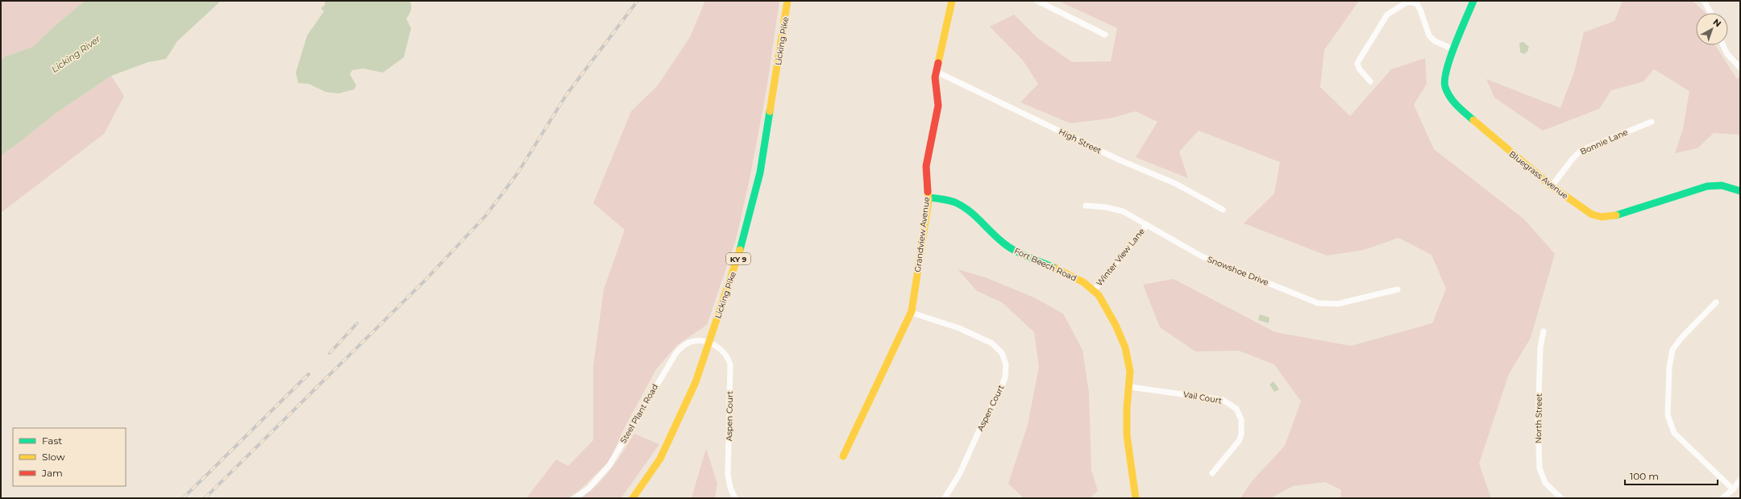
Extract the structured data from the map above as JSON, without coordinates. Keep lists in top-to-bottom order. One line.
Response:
{"streets":{"street":["Licking Pike","High Street","Bonnie Lane","Bluegrass Avenue","Grandview Avenue","Winter View Lane","KY 9","Fort Beech Road","Snowshoe Drive","Vail Court","Aspen Court","Steel Plant Road","North Street"]},"crossings":[["Licking Pike","Aspen Court"],["Licking Pike","Steel Plant Road"],["High Street","Grandview Avenue"],["Bonnie Lane","Bluegrass Avenue"],["Grandview Avenue","Fort Beech Road"],["Grandview Avenue","Aspen Court"],["Winter View Lane","Fort Beech Road"],["Winter View Lane","Snowshoe Drive"],["Fort Beech Road","Vail Court"],["Aspen Court","Steel Plant Road"]],"water":["Licking River"],"legend":["Fast","Slow","Jam"],"scale_bar":"100 m","north":"top right"}
